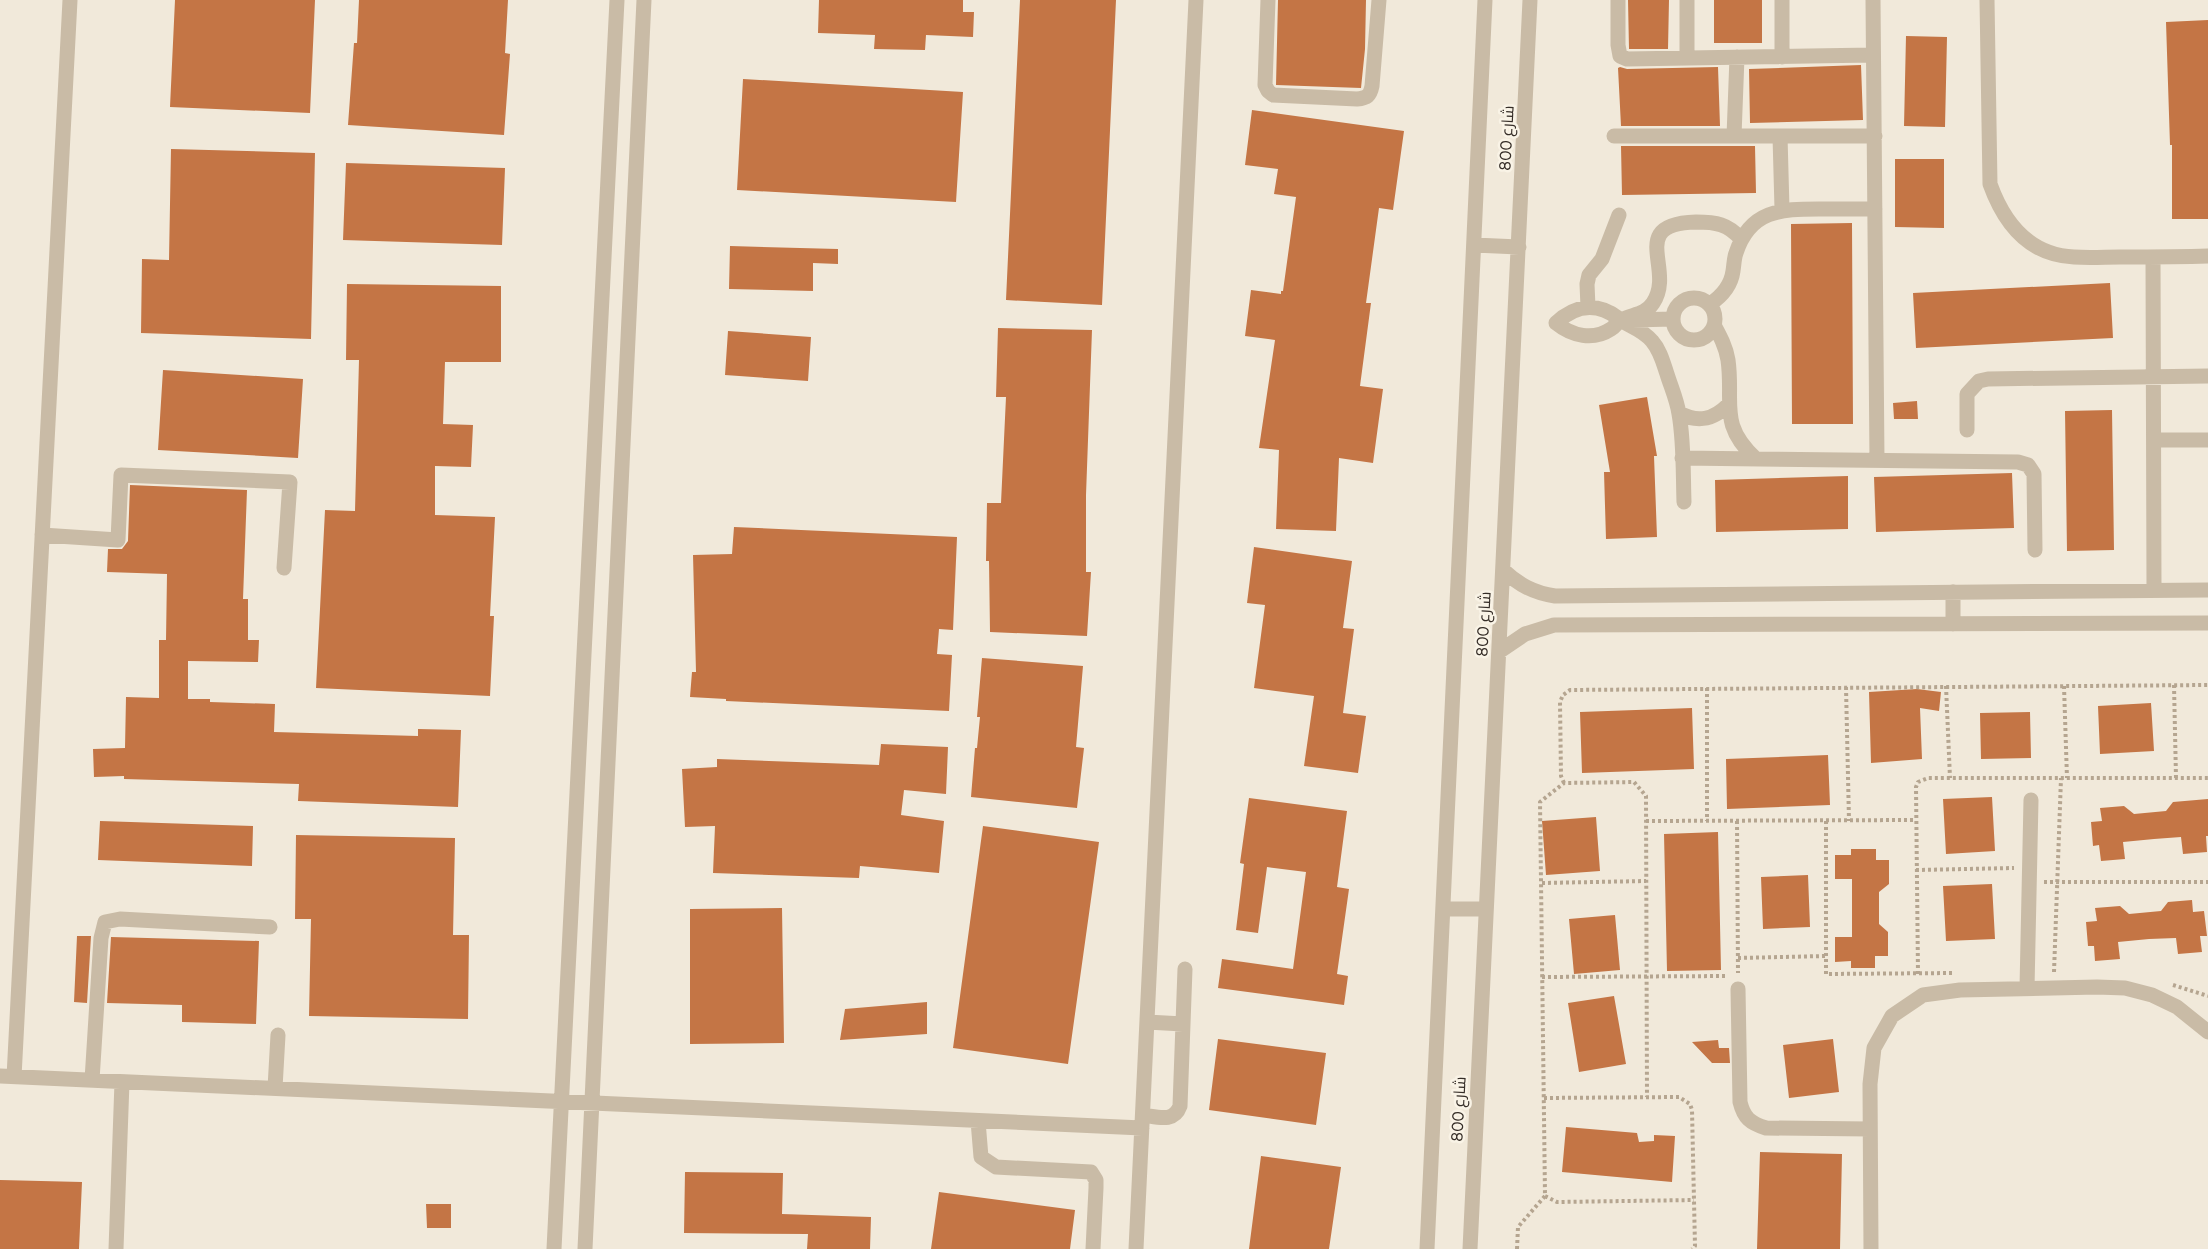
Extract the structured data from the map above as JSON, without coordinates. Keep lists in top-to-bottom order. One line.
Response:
{"streets":{"street":["شارع 800"]}}
